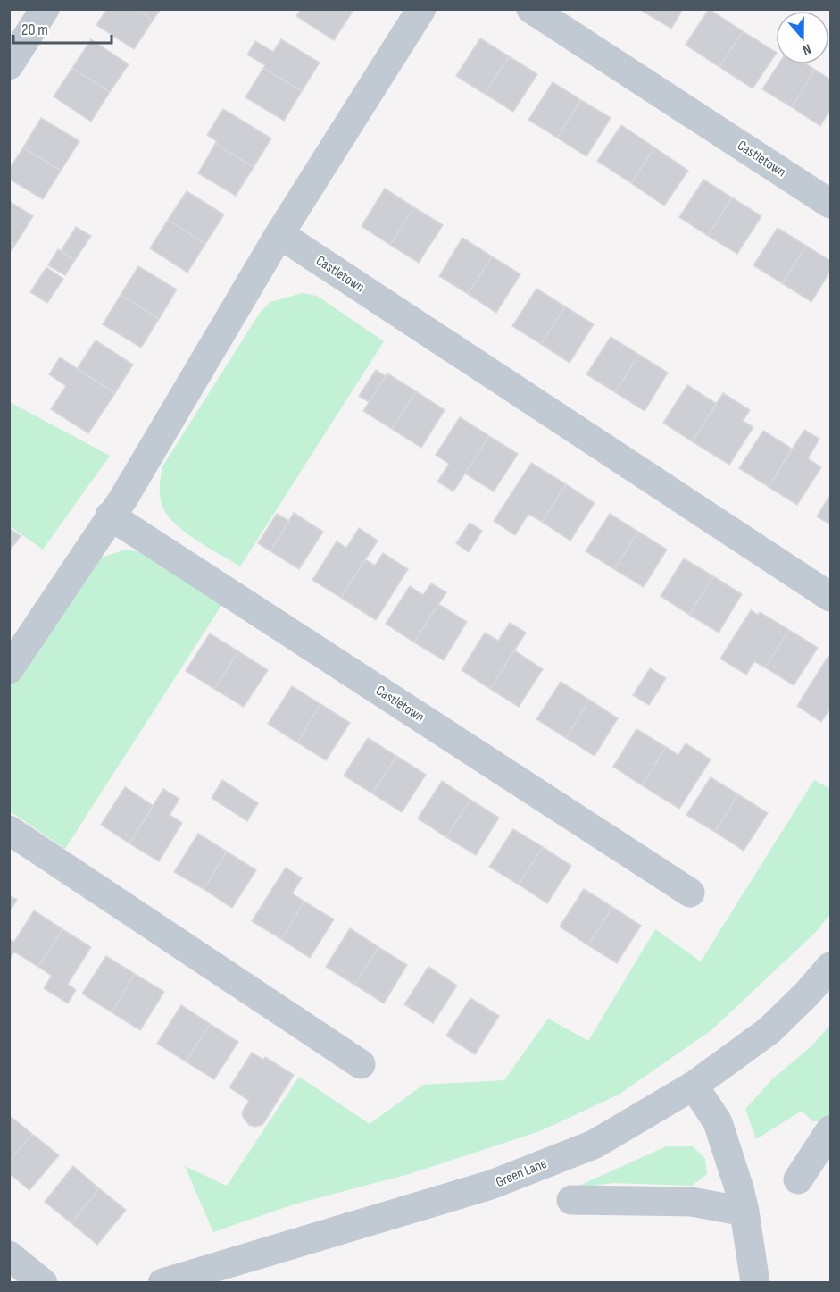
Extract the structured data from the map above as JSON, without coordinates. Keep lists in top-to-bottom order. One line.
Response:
{"streets":{"street":["Castletown","Green Lane"]},"scale_bar":"20 m","north":"bottom"}
